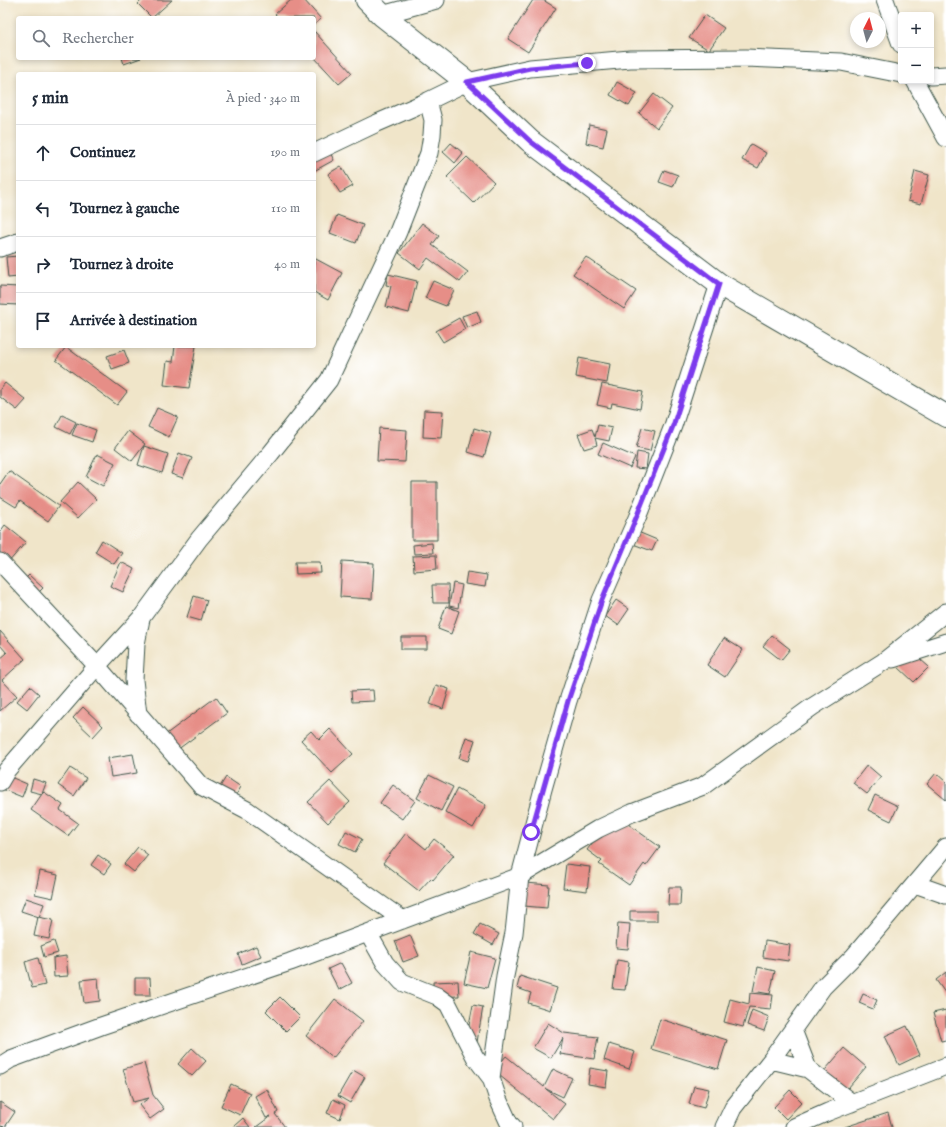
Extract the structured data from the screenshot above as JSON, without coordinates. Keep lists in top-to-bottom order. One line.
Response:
{"north":"top","page":{"map_buttons":["+","−"],"search":"Rechercher","heading":["5 min","À pied · 340 m"],"list":[["Continuez","190 m"],["Tournez à gauche","110 m"],["Tournez à droite","40 m"],"Arrivée à destination"]}}
